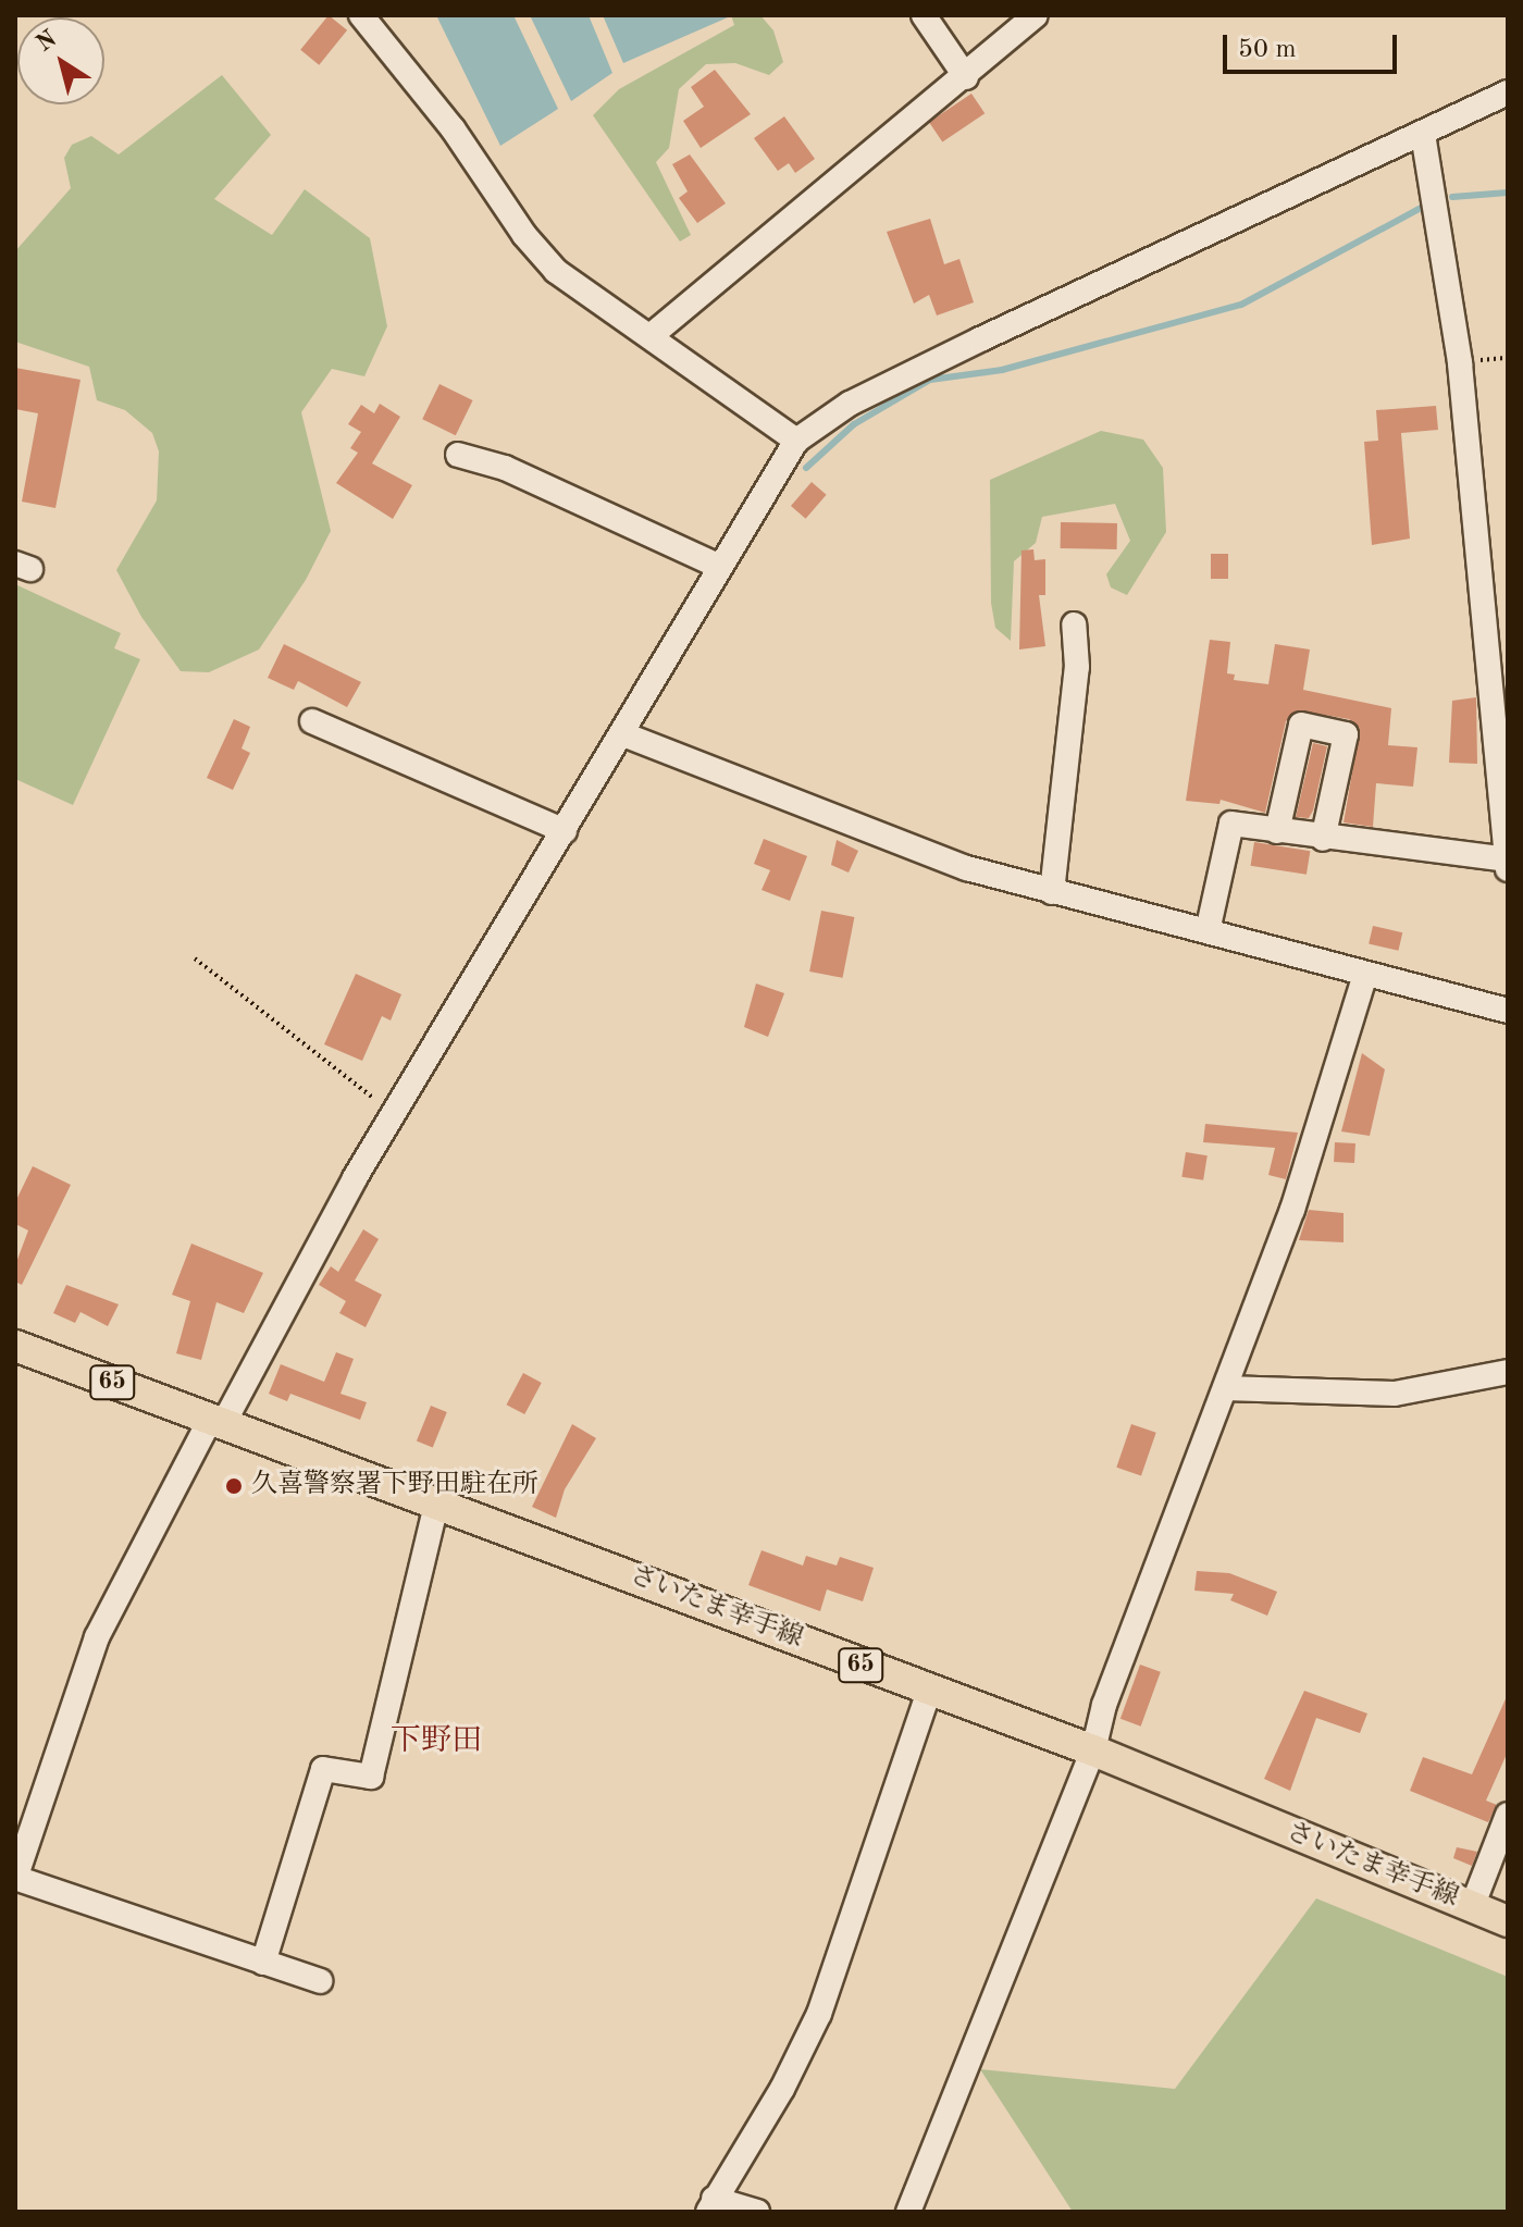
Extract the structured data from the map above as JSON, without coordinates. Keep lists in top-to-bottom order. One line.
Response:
{"streets":{"main road":["65","さいたま幸手線"]},"districts":["下野田"],"places":["久喜警察署下野田駐在所"],"scale_bar":"50 m","north":"top left"}
